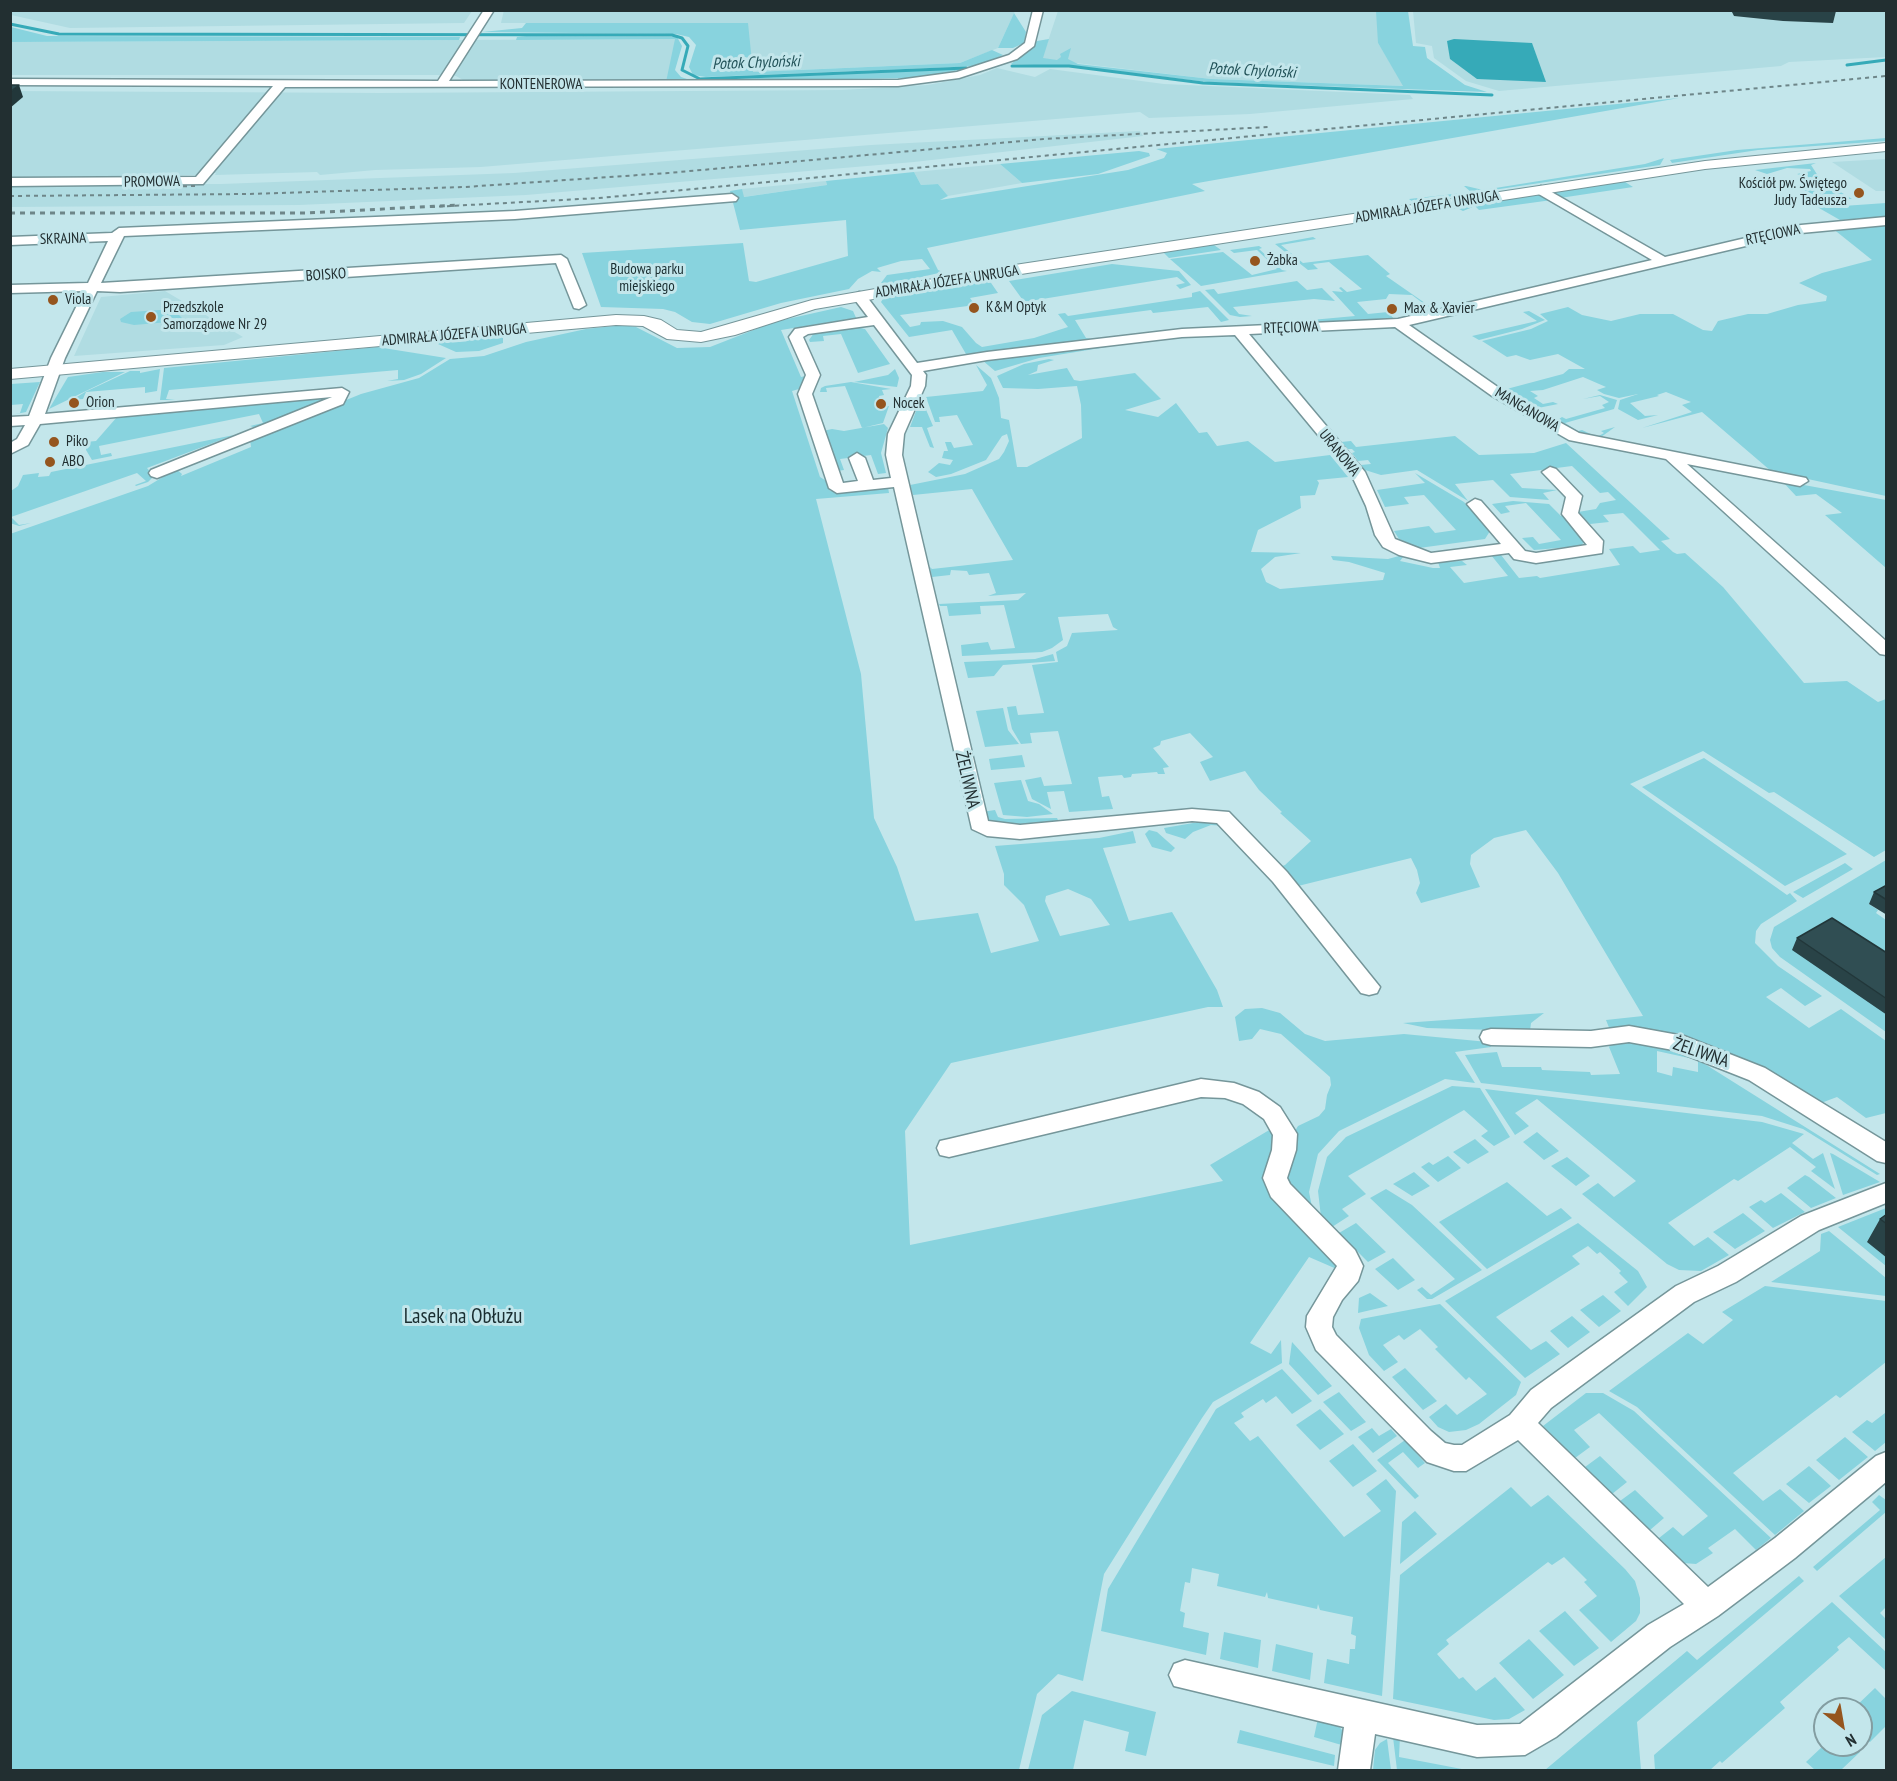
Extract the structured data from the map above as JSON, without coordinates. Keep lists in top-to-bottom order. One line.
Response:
{"streets":{"street":["KONTENEROWA","PROMOWA","ADMIRAŁA JÓZEFA UNRUGA","RTĘCIOWA","SKRAJNA","BOISKO","MANGANOWA","URANOWA","ŻELIWNA"]},"crossings":[["KONTENEROWA","PROMOWA"],["RTĘCIOWA","MANGANOWA"],["RTĘCIOWA","URANOWA"],["RTĘCIOWA","ŻELIWNA"]],"water":["Potok Chyloński"],"parks":["Budowa parku miejskiego","Lasek na Obłużu"],"places":["Kościół pw. Świętego Judy Tadeusza","Żabka","Viola","K&M Optyk","Max & Xavier","Przedszkole Samorządowe Nr 29","Orion","Nocek","Piko","ABO"],"north":"bottom right"}
